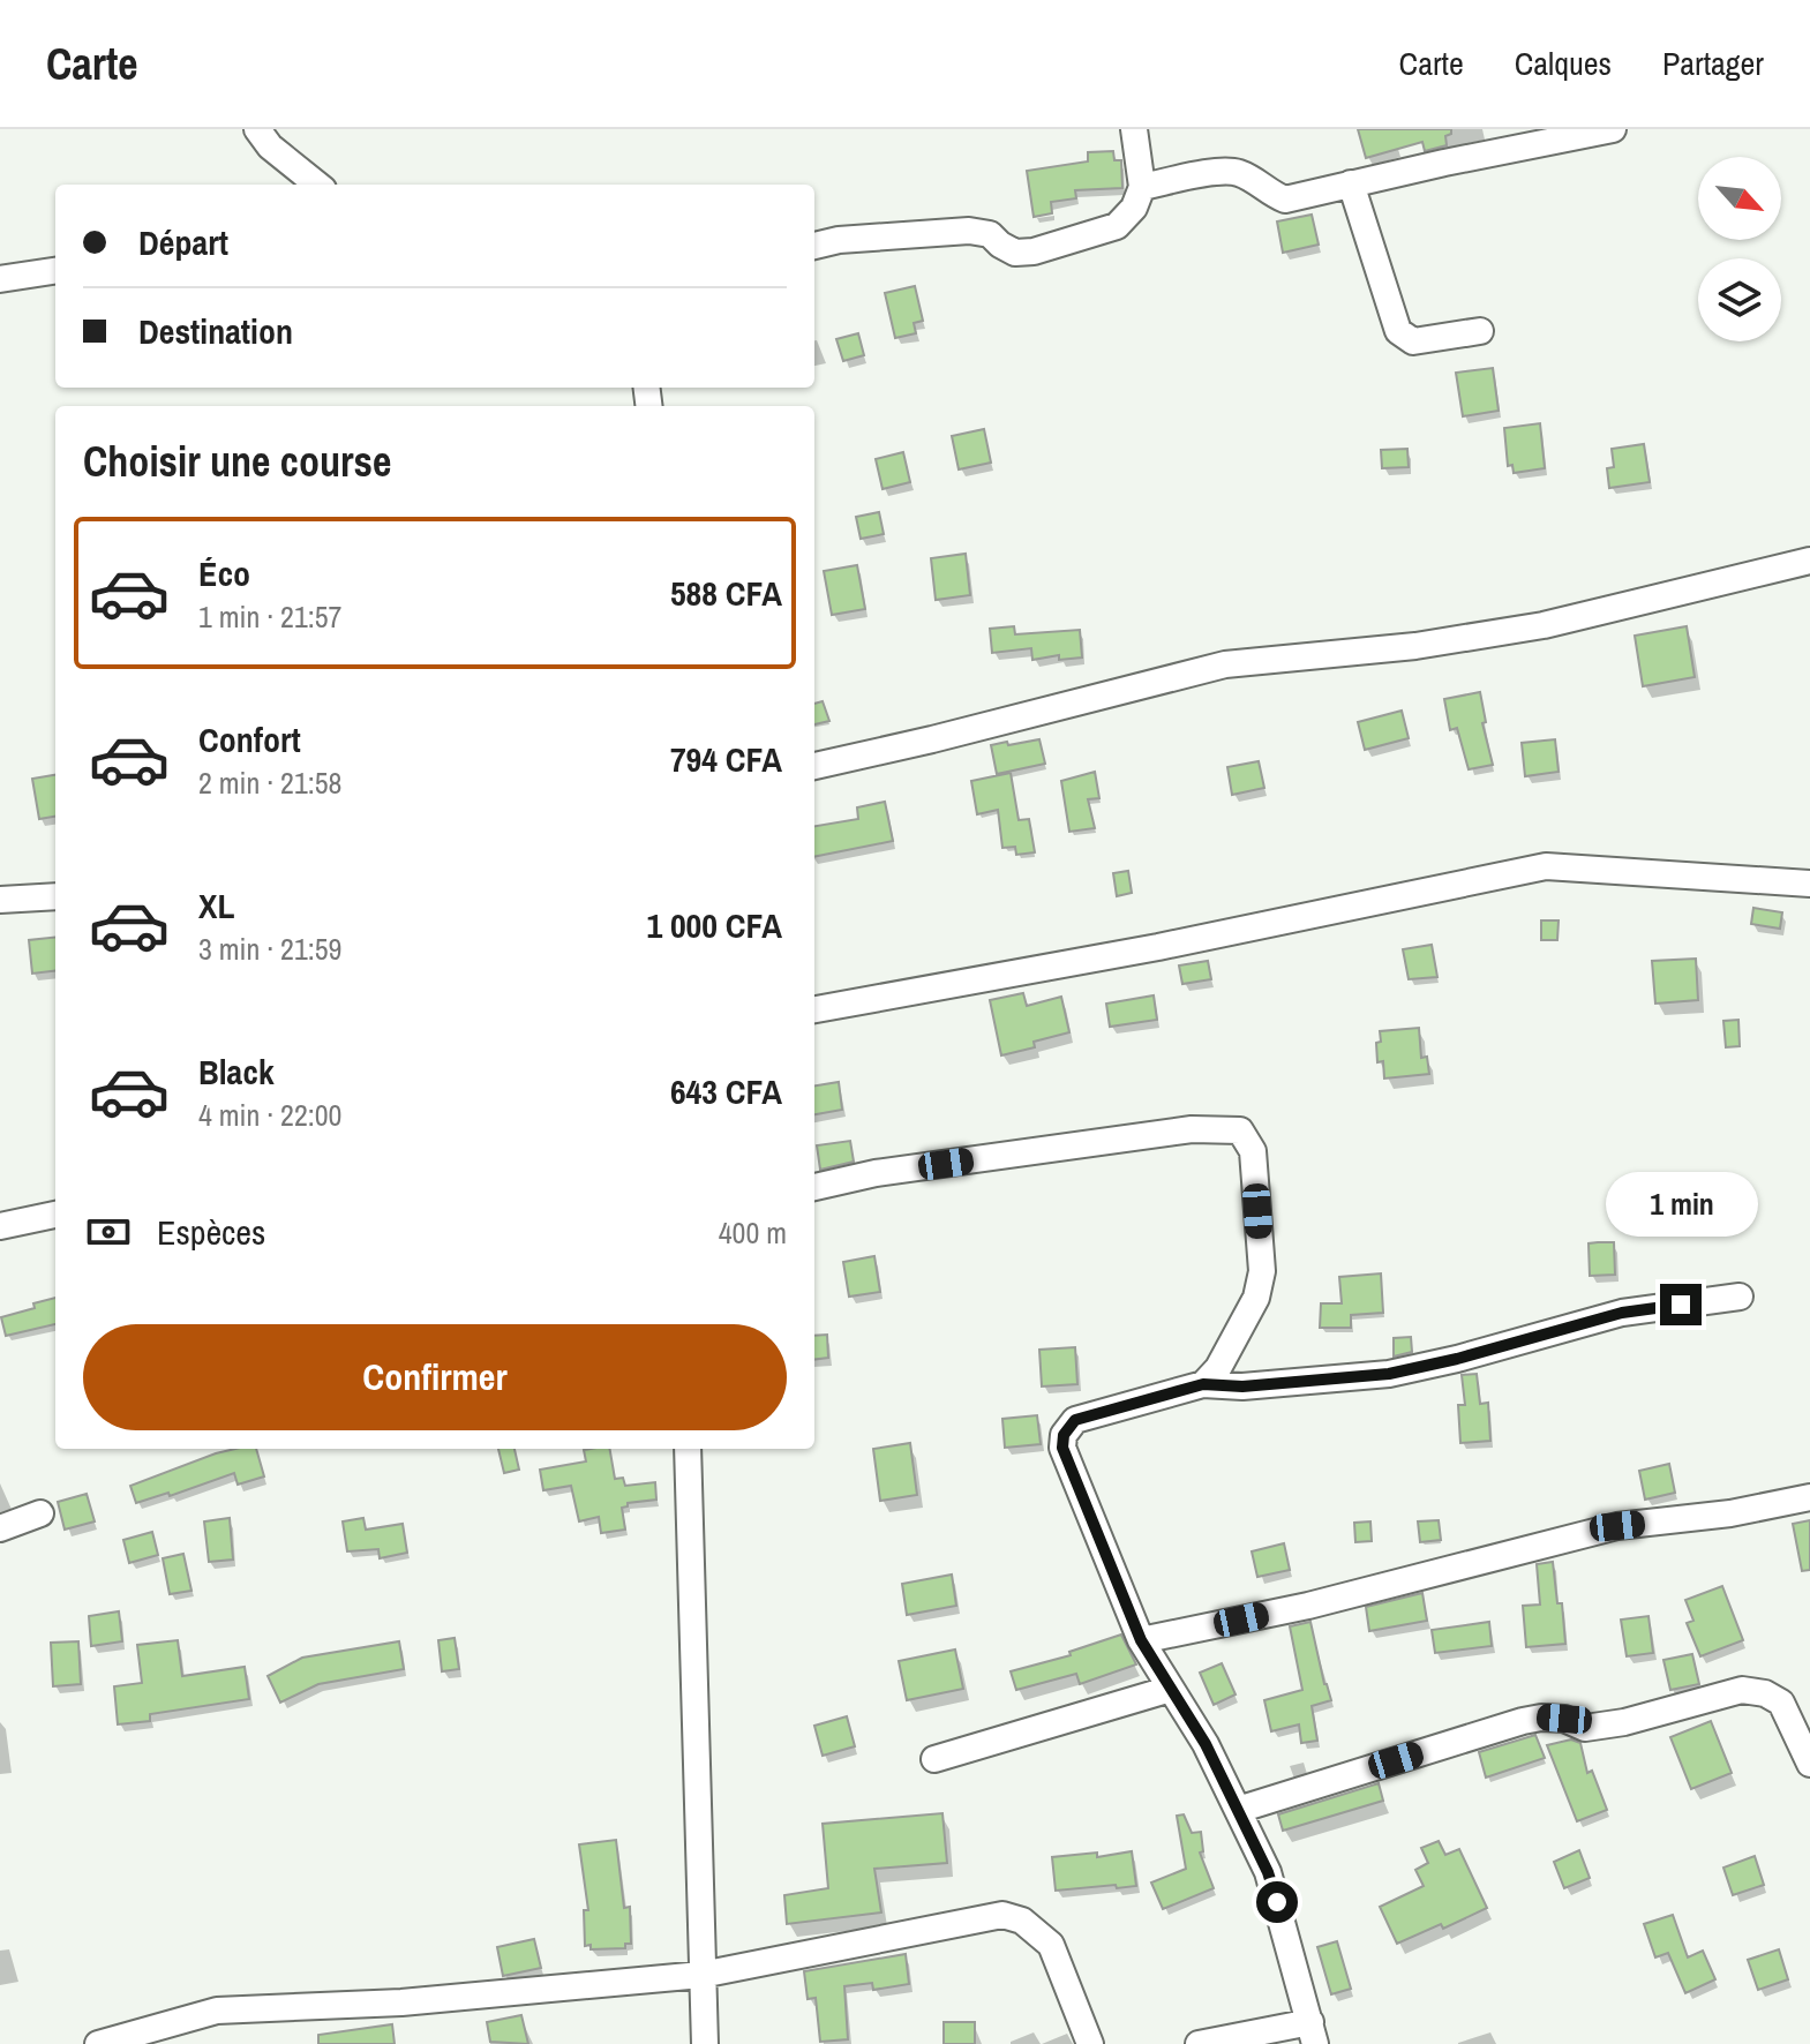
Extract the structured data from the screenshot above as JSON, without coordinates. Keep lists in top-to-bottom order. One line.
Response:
{"north":"bottom right","page":{"header":"Carte","nav":["Carte","Calques","Partager"],"banner":["Départ","Destination"],"heading":"Choisir une course","list":[{"name":"Éco","note":"1 min · 21:57","value":"588 CFA"},{"name":"Confort","note":"2 min · 21:58","value":"794 CFA"},{"name":"XL","note":"3 min · 21:59","value":"1 000 CFA"},{"name":"Black","note":"4 min · 22:00","value":"643 CFA"}],"bubble":"1 min","pay":["Espèces","400 m"],"buttons":"Confirmer"}}
